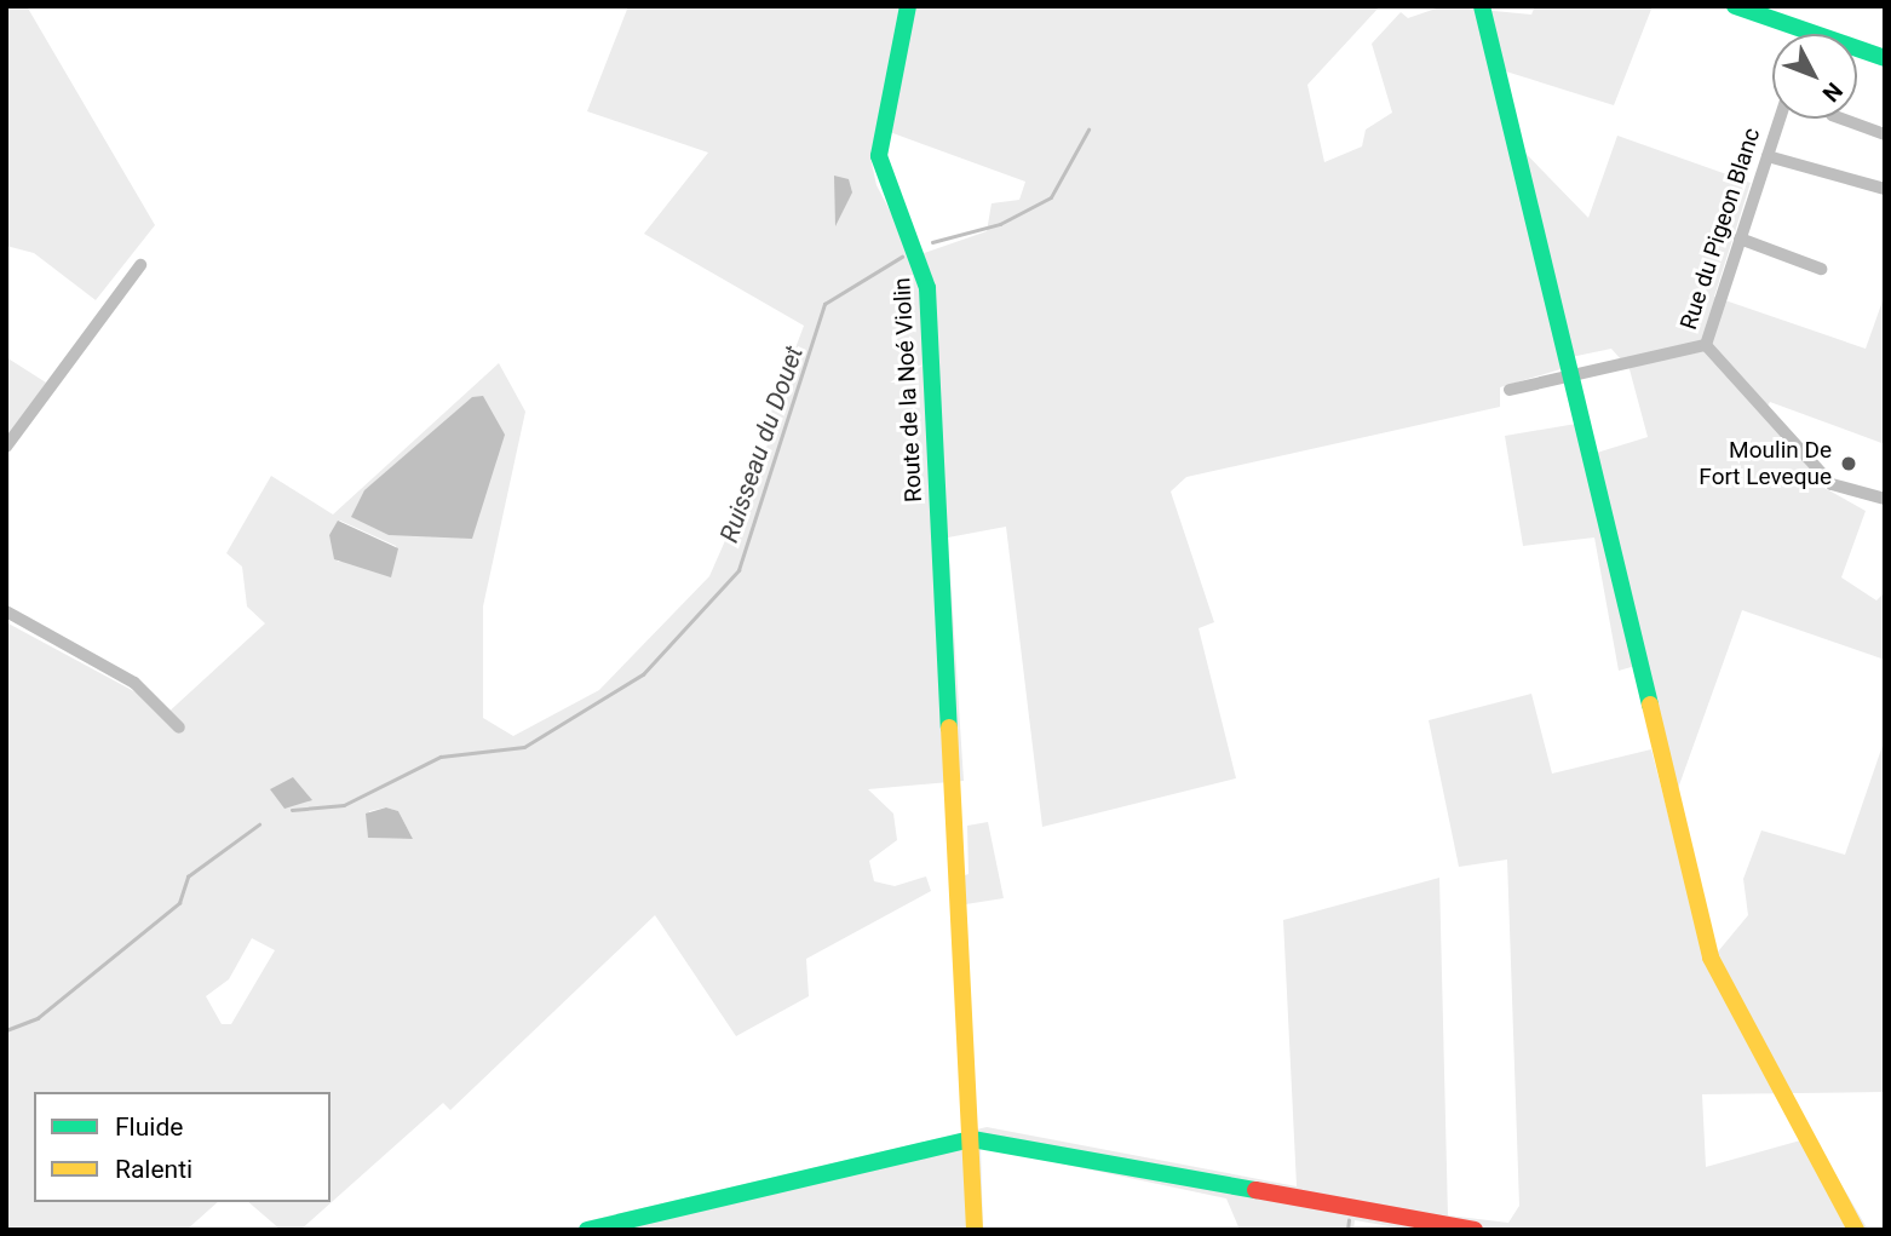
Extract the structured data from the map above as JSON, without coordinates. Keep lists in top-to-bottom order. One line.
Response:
{"streets":{"street":["Rue du Pigeon Blanc","Route de la Noé Violin"]},"water":["Ruisseau du Douet"],"places":["Moulin De Fort Leveque"],"legend":["Fluide","Ralenti"],"north":"bottom right"}
